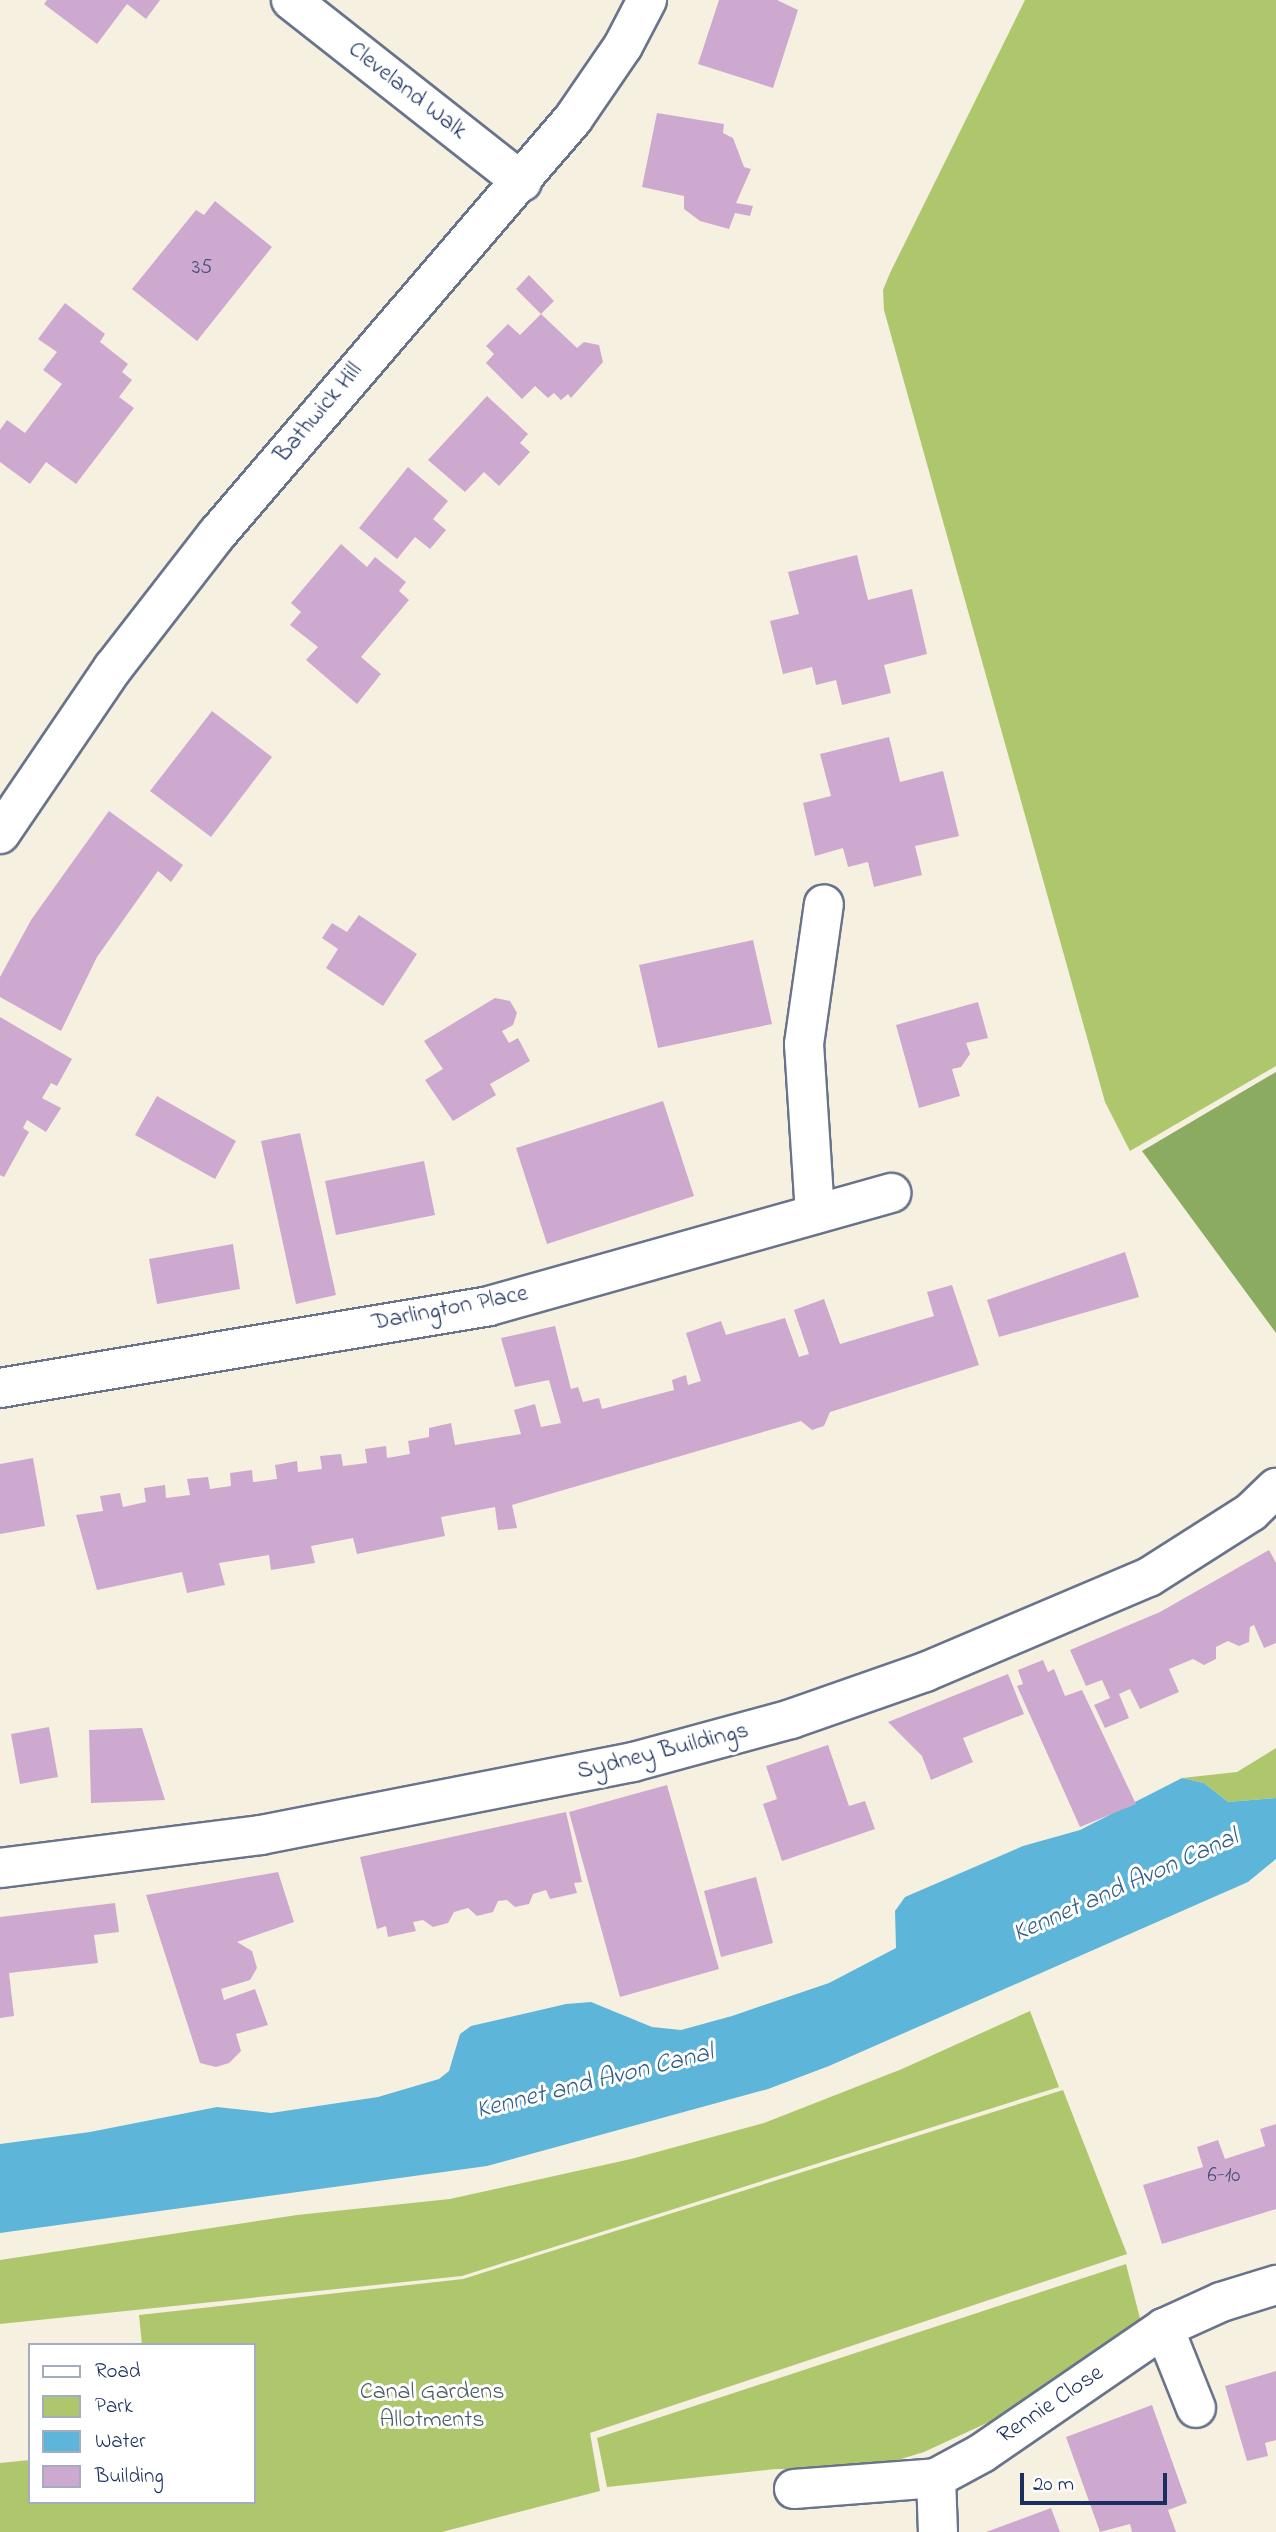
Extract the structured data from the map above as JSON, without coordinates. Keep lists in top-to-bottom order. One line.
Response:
{"streets":{"street":["Cleveland Walk","Bathwick Hill","Darlington Place","Sydney Buildings","Rennie Close"]},"crossings":[["Cleveland Walk","Bathwick Hill"]],"water":["Kennet and Avon Canal"],"parks":["Canal Gardens Allotments"],"house_numbers":["35","6-10"],"legend":["Road","Park","Water","Building"],"scale_bar":"20 m"}
